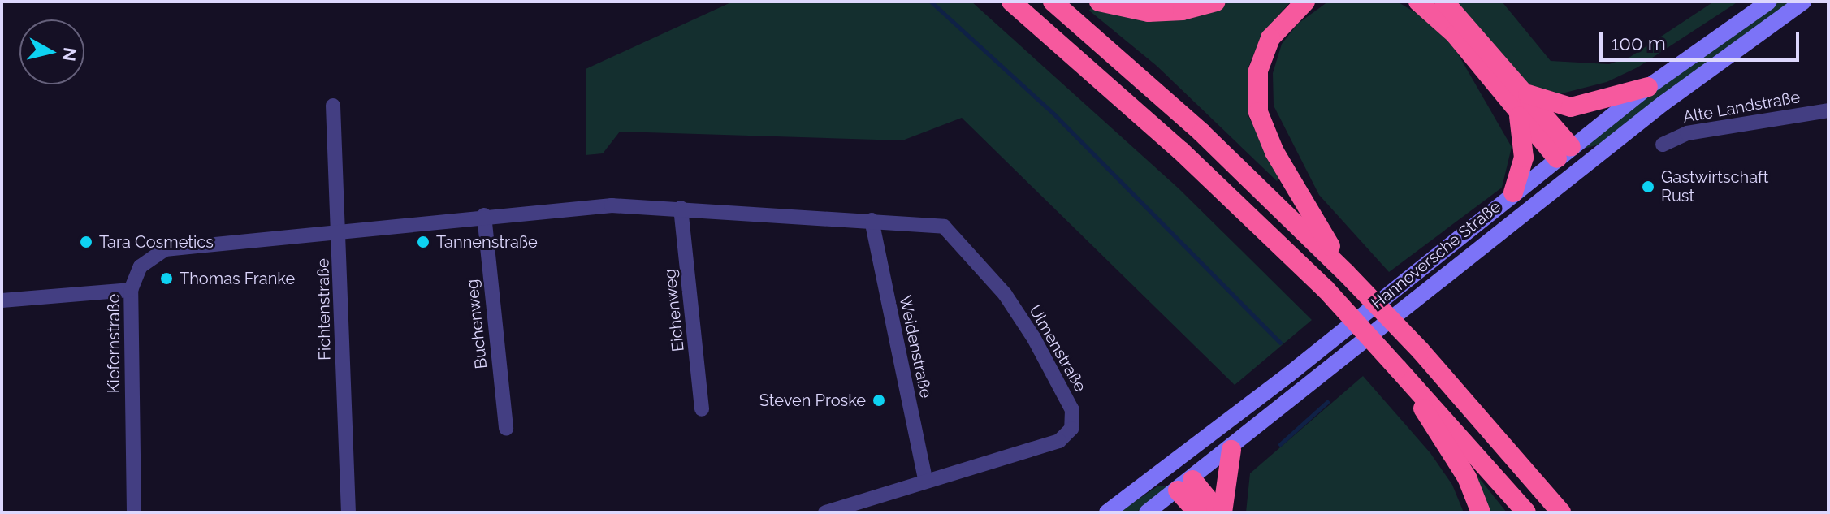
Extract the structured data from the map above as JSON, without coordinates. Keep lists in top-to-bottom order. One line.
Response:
{"streets":{"main road":["Hannoversche Straße"],"street":["Alte Landstraße","Fichtenstraße","Eichenweg","Buchenweg","Kiefernstraße","Weidenstraße","Ulmenstraße"]},"crossings":[["Fichtenstraße","Kiefernstraße"],["Weidenstraße","Ulmenstraße"]],"places":["Gastwirtschaft Rust","Tara Cosmetics","Tannenstraße","Thomas Franke","Steven Proske"],"scale_bar":"100 m","north":"right"}
